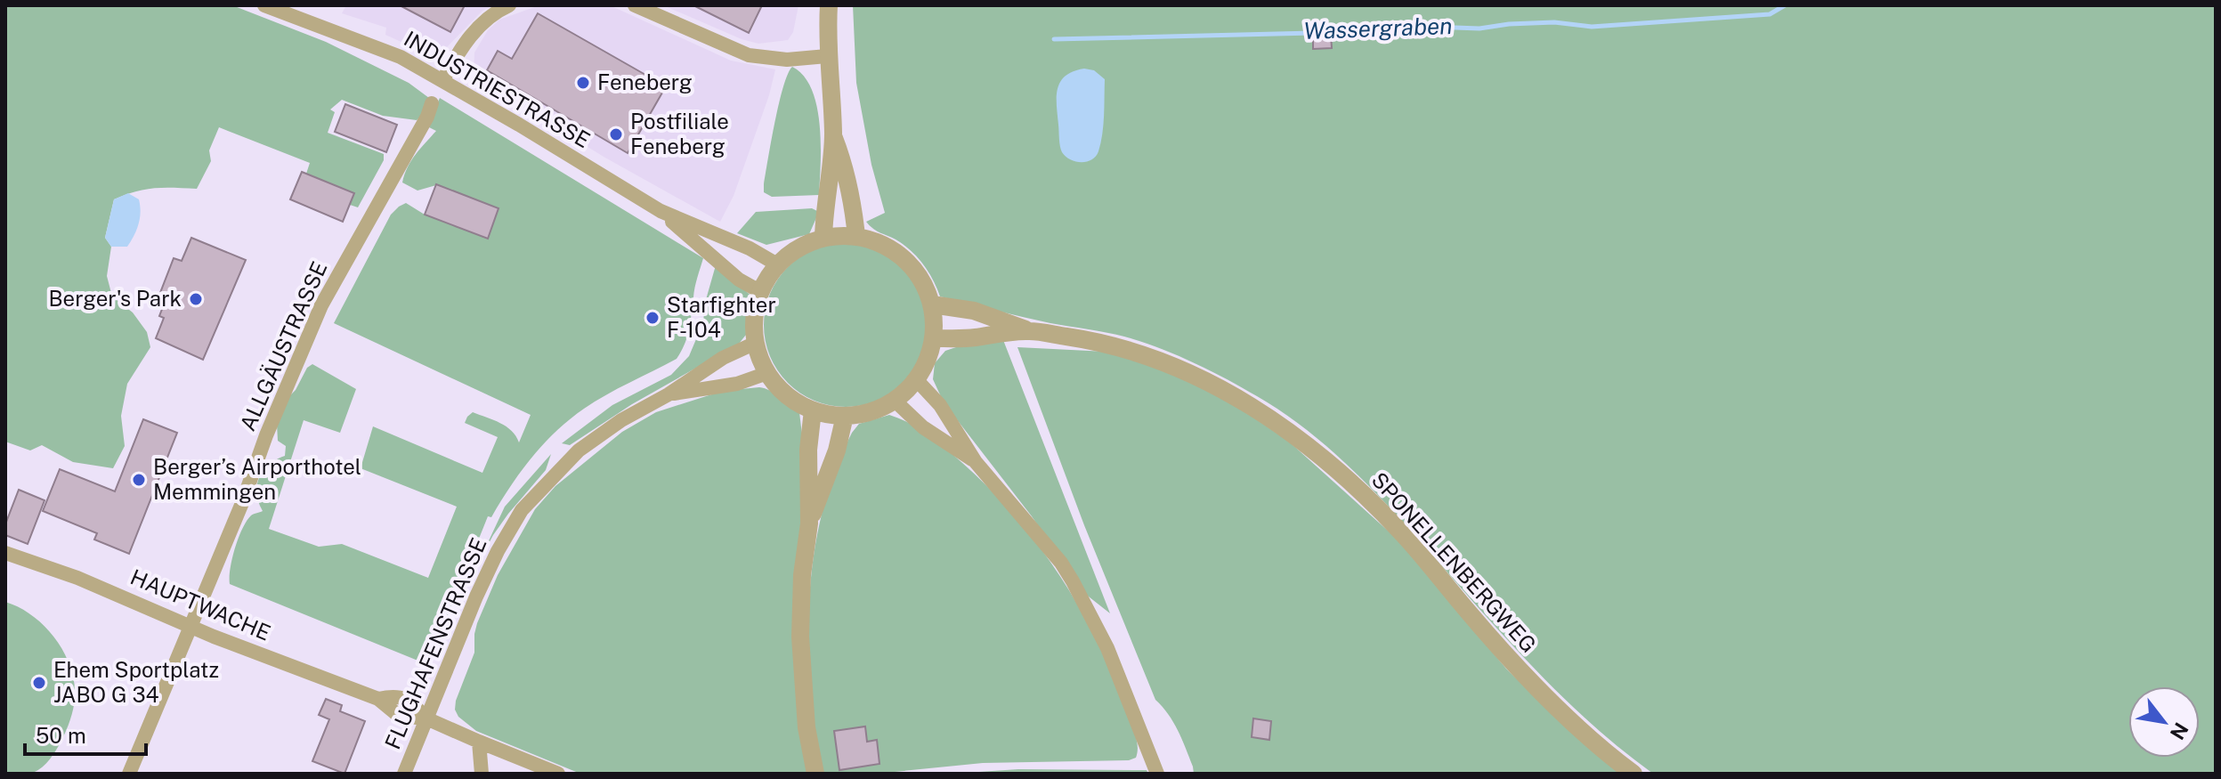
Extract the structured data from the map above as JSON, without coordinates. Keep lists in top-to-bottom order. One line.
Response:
{"streets":{"street":["INDUSTRIESTRASSE","ALLGÄUSTRASSE","SPONELLENBERGWEG","HAUPTWACHE","FLUGHAFENSTRASSE"]},"crossings":[["INDUSTRIESTRASSE","SPONELLENBERGWEG"],["INDUSTRIESTRASSE","FLUGHAFENSTRASSE"],["ALLGÄUSTRASSE","HAUPTWACHE"],["SPONELLENBERGWEG","FLUGHAFENSTRASSE"],["HAUPTWACHE","FLUGHAFENSTRASSE"]],"water":["Wassergraben"],"places":["Feneberg","Postfiliale Feneberg","Berger's Park","Starfighter F-104","Berger’s Airporthotel Memmingen","Ehem Sportplatz JABO G 34"],"scale_bar":"50 m","north":"bottom right"}
